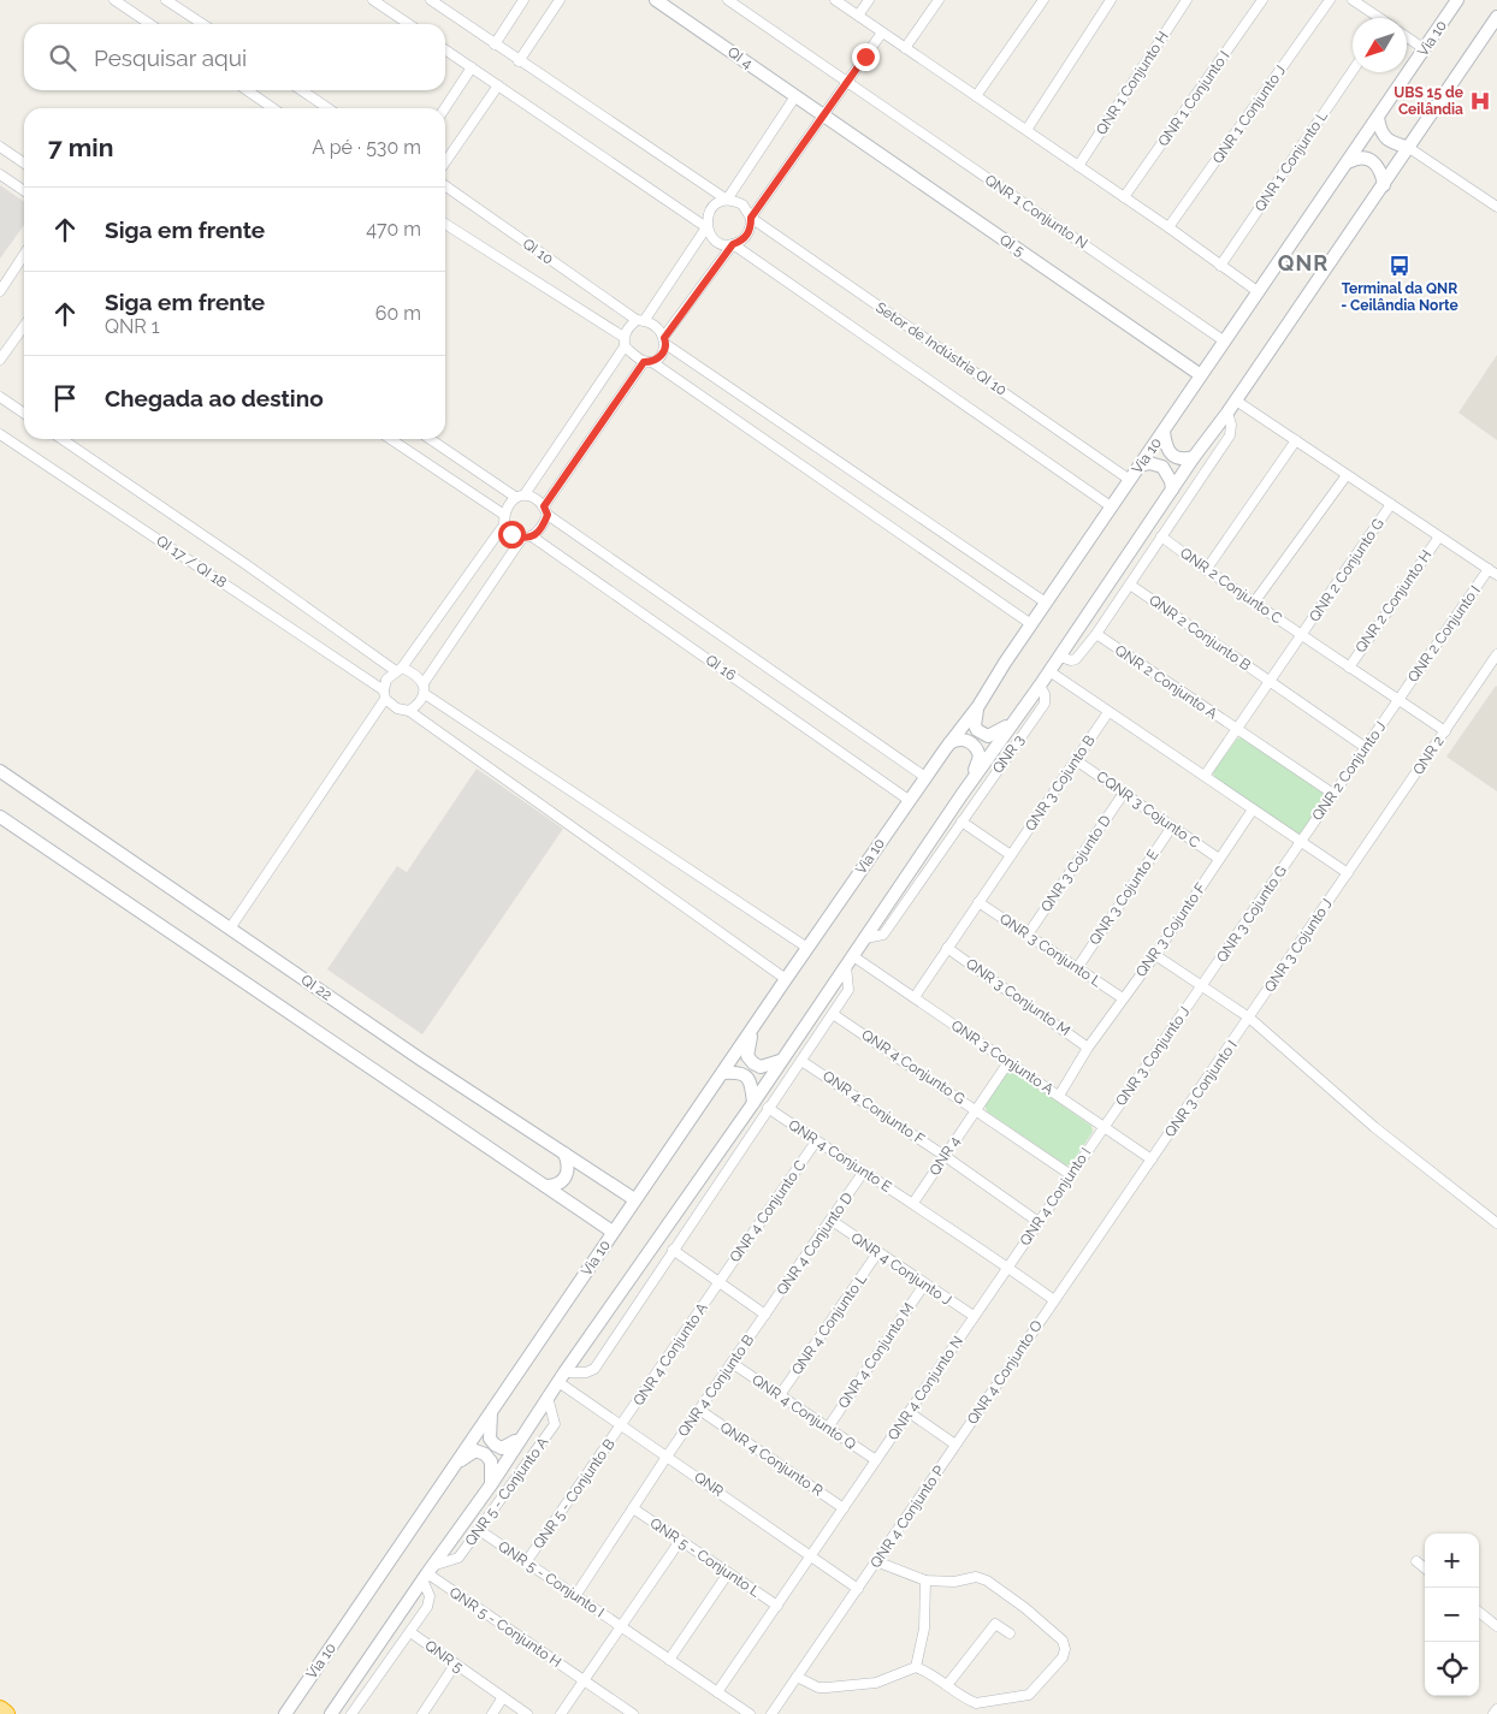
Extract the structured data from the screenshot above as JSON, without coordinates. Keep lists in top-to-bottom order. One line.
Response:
{"streets":{"main road":["Via 10","QI 4","QI 5","QI 22"],"street":["QNR 1 Conjunto H","QNR 1 Conjunto I","QNR 1 Conjunto J","QNR 1 Conjunto L","QNR 1 Conjunto N","QI 10","Setor de Indústria QI 10","QI 17 / QI 18","QNR 2 Conjunto G","QNR 2 Conjunto C","QNR 2 Conjunto H","QNR 2 Conjunto B","QNR 2 Conjunto I","QI 16","QNR 2 Conjunto A","QNR 3","QNR 2","QNR 2 Conjunto J","QNR 3 Cojunto B","CQNR 3 Cojunto C","QNR 3 Cojunto D","QNR 3 Cojunto E","QNR 3 Cojunto G","QNR 3 Cojunto F","QNR 3 Cojunto J","QNR 3 Conjunto L","QNR 3 Conjunto M","QNR 3 Conjunto J","QNR 3 Conjunto A","QNR 4 Conjunto G","QNR 3 Conjunto I","QNR 4 Conjunto F","QNR 4 Conjunto E","QNR 4","QNR 4 Conjunto I","QNR 4 Conjunto C","QNR 4 Conjunto D","QNR 4 Conjunto J","QNR 4 Conjunto L","QNR 4 Conjunto A","QNR 4 Conjunto M","QNR 4 Conjunto O","QNR 4 Conjunto B","QNR 4 Conjunto N","QNR 4 Conjunto Q","QNR 4 Conjunto R","QNR","QNR 5 - Conjunto A","QNR 5 - Conjunto B","QNR 4 Conjunto P","QNR 5 - Conjunto L","QNR 5 - Conjunto I","QNR 5 - Conjunto H","QNR 5"]},"crossings":[["Via 10","QNR 1 Conjunto N"],["Via 10","QI 5"],["Via 10","Setor de Indústria QI 10"],["Via 10","QI 16"],["Via 10","QI 22"],["QI 4","QI 5"],["QNR 2 Conjunto G","QNR 2 Conjunto C"],["QNR 2 Conjunto G","QNR 2"],["QNR 2 Conjunto C","QNR 2"],["QNR 2 Conjunto H","QNR 2"],["QNR 2 Conjunto B","QNR 2 Conjunto J"],["QNR 2 Conjunto I","QNR 2"],["QNR 2 Conjunto I","QNR 2 Conjunto J"],["QNR 2","QNR 2 Conjunto J"],["QNR 2","QNR 3 Cojunto J"],["QNR 2 Conjunto J","QNR 3 Cojunto G"],["QNR 3 Cojunto B","CQNR 3 Cojunto C"],["CQNR 3 Cojunto C","QNR 3 Cojunto D"],["CQNR 3 Cojunto C","QNR 3 Cojunto E"],["CQNR 3 Cojunto C","QNR 3 Cojunto F"],["QNR 3 Cojunto D","QNR 3 Conjunto L"],["QNR 3 Cojunto E","QNR 3 Conjunto L"],["QNR 3 Cojunto G","QNR 3 Conjunto J"],["QNR 3 Cojunto F","QNR 3 Conjunto L"],["QNR 3 Cojunto J","QNR 3 Conjunto I"],["QNR 3 Conjunto J","QNR 3 Conjunto A"],["QNR 3 Conjunto J","QNR 4 Conjunto I"],["QNR 3 Conjunto A","QNR 4 Conjunto G"],["QNR 3 Conjunto A","QNR 3 Conjunto I"],["QNR 3 Conjunto A","QNR 4 Conjunto I"],["QNR 4 Conjunto G","QNR 4"],["QNR 4 Conjunto F","QNR 4"],["QNR 4 Conjunto F","QNR 4 Conjunto I"],["QNR 4 Conjunto E","QNR 4"],["QNR 4 Conjunto E","QNR 4 Conjunto C"],["QNR 4 Conjunto E","QNR 4 Conjunto D"],["QNR 4 Conjunto C","QNR 4 Conjunto A"],["QNR 4 Conjunto D","QNR 4 Conjunto J"],["QNR 4 Conjunto D","QNR 4 Conjunto B"],["QNR 4 Conjunto J","QNR 4 Conjunto L"],["QNR 4 Conjunto J","QNR 4 Conjunto M"],["QNR 4 Conjunto J","QNR 4 Conjunto N"],["QNR 4 Conjunto L","QNR 4 Conjunto Q"],["QNR 4 Conjunto A","QNR"],["QNR 4 Conjunto A","QNR 5 - Conjunto B"],["QNR 4 Conjunto M","QNR 4 Conjunto Q"],["QNR 4 Conjunto O","QNR 4 Conjunto P"],["QNR 4 Conjunto B","QNR 4 Conjunto Q"],["QNR 4 Conjunto B","QNR 4 Conjunto R"],["QNR 4 Conjunto B","QNR"],["QNR 4 Conjunto N","QNR 4 Conjunto Q"],["QNR","QNR 5 - Conjunto B"],["QNR","QNR 4 Conjunto P"],["QNR 5 - Conjunto A","QNR 5 - Conjunto I"],["QNR 5 - Conjunto A","QNR 5 - Conjunto H"],["QNR 5 - Conjunto A","QNR 5"],["QNR 5 - Conjunto B","QNR 5 - Conjunto I"],["QNR 5 - Conjunto H","QNR 5"]],"districts":["QNR"],"places":{"hospital":["UBS 15 de Ceilândia"],"bus stop":["Terminal da QNR - Ceilândia Norte"]},"north":"bottom left","page":{"search":"Pesquisar aqui","heading":["7 min","A pé · 530 m"],"list":[["Siga em frente","470 m"],["Siga em frente","QNR 1","60 m"],"Chegada ao destino"],"map_buttons":["+","−"]}}
